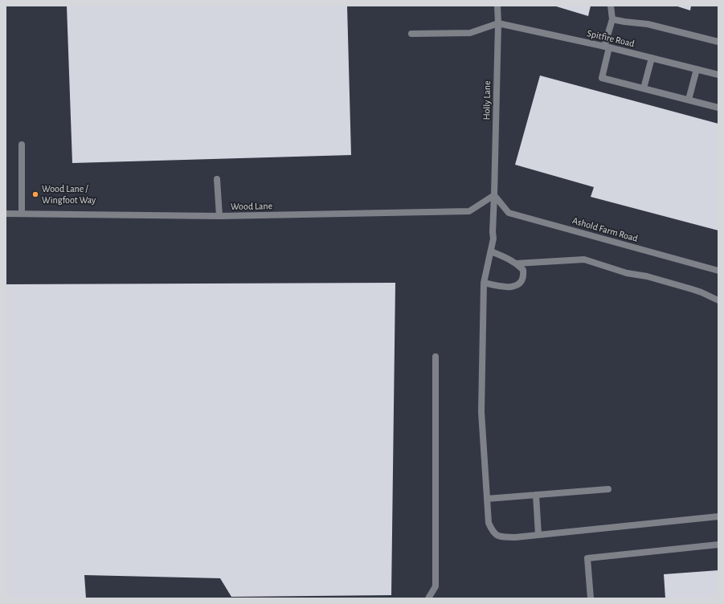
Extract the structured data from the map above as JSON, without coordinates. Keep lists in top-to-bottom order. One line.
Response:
{"streets":{"street":["Spitfire Road","Holly Lane","Wood Lane","Ashold Farm Road"]},"crossings":[["Spitfire Road","Holly Lane"],["Holly Lane","Wood Lane"],["Holly Lane","Ashold Farm Road"],["Wood Lane","Ashold Farm Road"]],"places":["Wood Lane / Wingfoot Way"]}
